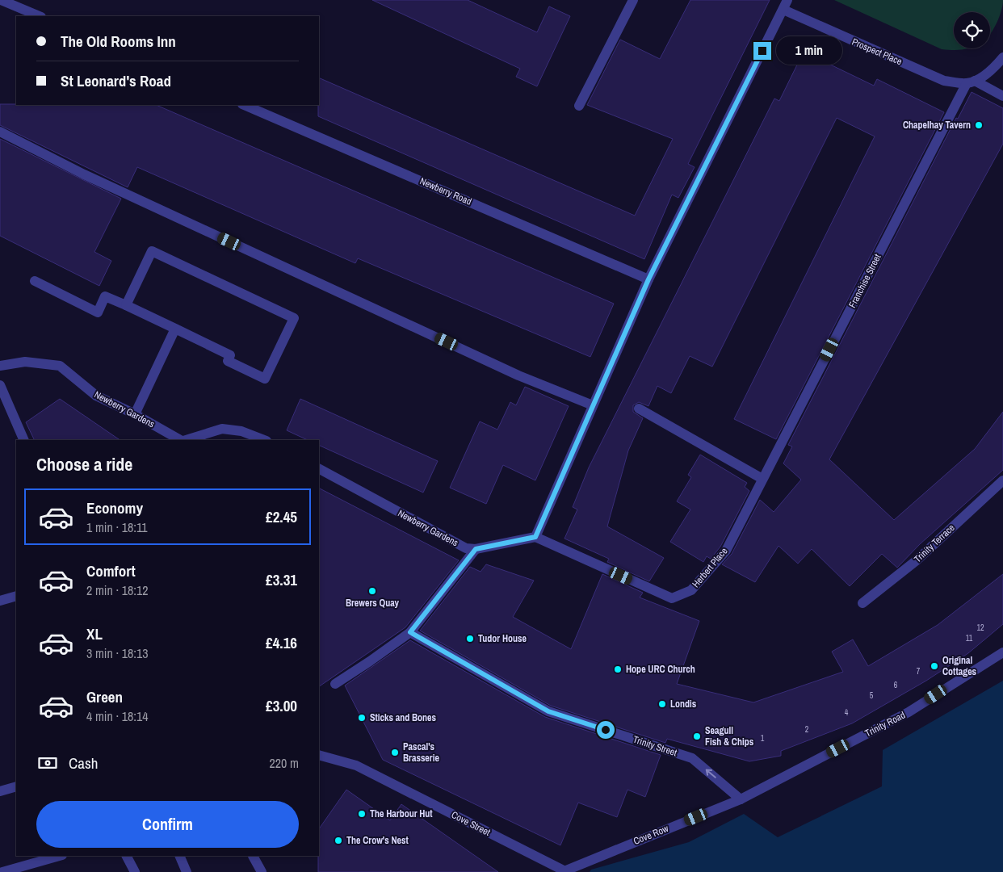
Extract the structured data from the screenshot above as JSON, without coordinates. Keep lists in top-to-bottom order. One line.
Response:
{"streets":{"street":["Prospect Place","Newberry Road","Franchise Street","Newberry Gardens","Trinity Terrace","Herbert Place","Trinity Road","Trinity Street","Cove Street","Cove Row"]},"crossings":[["Prospect Place","Franchise Street"],["Franchise Street","Herbert Place"],["Trinity Road","Trinity Street"],["Trinity Road","Cove Row"],["Trinity Street","Cove Row"],["Cove Street","Cove Row"]],"one_way":["Trinity Street"],"places":["Chapelhay Tavern","Brewers Quay","Tudor House","Original Cottages","Hope URC Church","Londis","Sticks and Bones","Seagull Fish & Chips","Pascal's Brasserie","The Harbour Hut","The Crow's Nest"],"house_numbers":["12","11","7","6","5","4","2","1"],"page":{"banner":["The Old Rooms Inn","St Leonard's Road"],"bubble":"1 min","heading":"Choose a ride","list":[{"name":"Economy","note":"1 min · 18:11","value":"£2.45"},{"name":"Comfort","note":"2 min · 18:12","value":"£3.31"},{"name":"XL","note":"3 min · 18:13","value":"£4.16"},{"name":"Green","note":"4 min · 18:14","value":"£3.00"}],"pay":["Cash","220 m"],"buttons":"Confirm"}}
